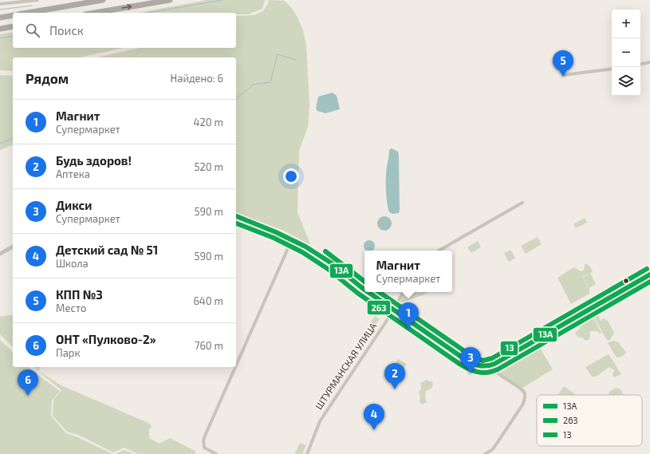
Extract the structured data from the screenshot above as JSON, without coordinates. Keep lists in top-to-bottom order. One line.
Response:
{"streets":{"street":["ШТУРМАНСКАЯ УЛИЦА"]},"lines":["transit line 13А","transit line 263","transit line 13"],"legend":["13А","263","13"],"page":{"map_buttons":["+","−"],"search":"Поиск","pins":["5","1","3","2","6","4"],"heading":["Рядом","Найдено: 6"],"list":[{"mark":"1","name":"Магнит","note":"Супермаркет","value":"420 m"},{"mark":"2","name":"Будь здоров!","note":"Аптека","value":"520 m"},{"mark":"3","name":"Дикси","note":"Супермаркет","value":"590 m"},{"mark":"4","name":"Детский сад № 51","note":"Школа","value":"590 m"},{"mark":"5","name":"КПП №3","note":"Место","value":"640 m"},{"mark":"6","name":"ОНТ «Пулково-2»","note":"Парк","value":"760 m"}],"popup":["Магнит","Супермаркет"]}}
